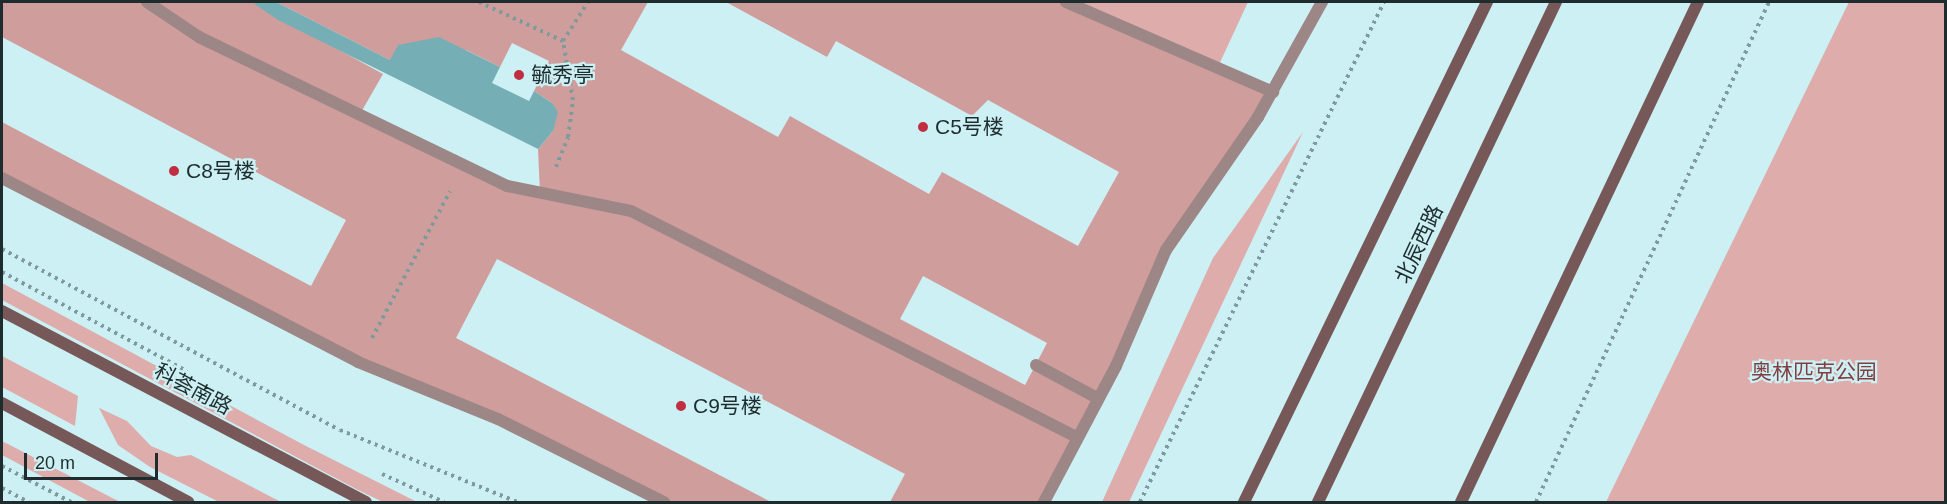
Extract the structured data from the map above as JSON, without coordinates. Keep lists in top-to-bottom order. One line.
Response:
{"streets":{"street":["北辰西路","科荟南路"]},"parks":["奥林匹克公园"],"places":["毓秀亭","C5号楼","C8号楼","C9号楼"],"scale_bar":"20 m"}
